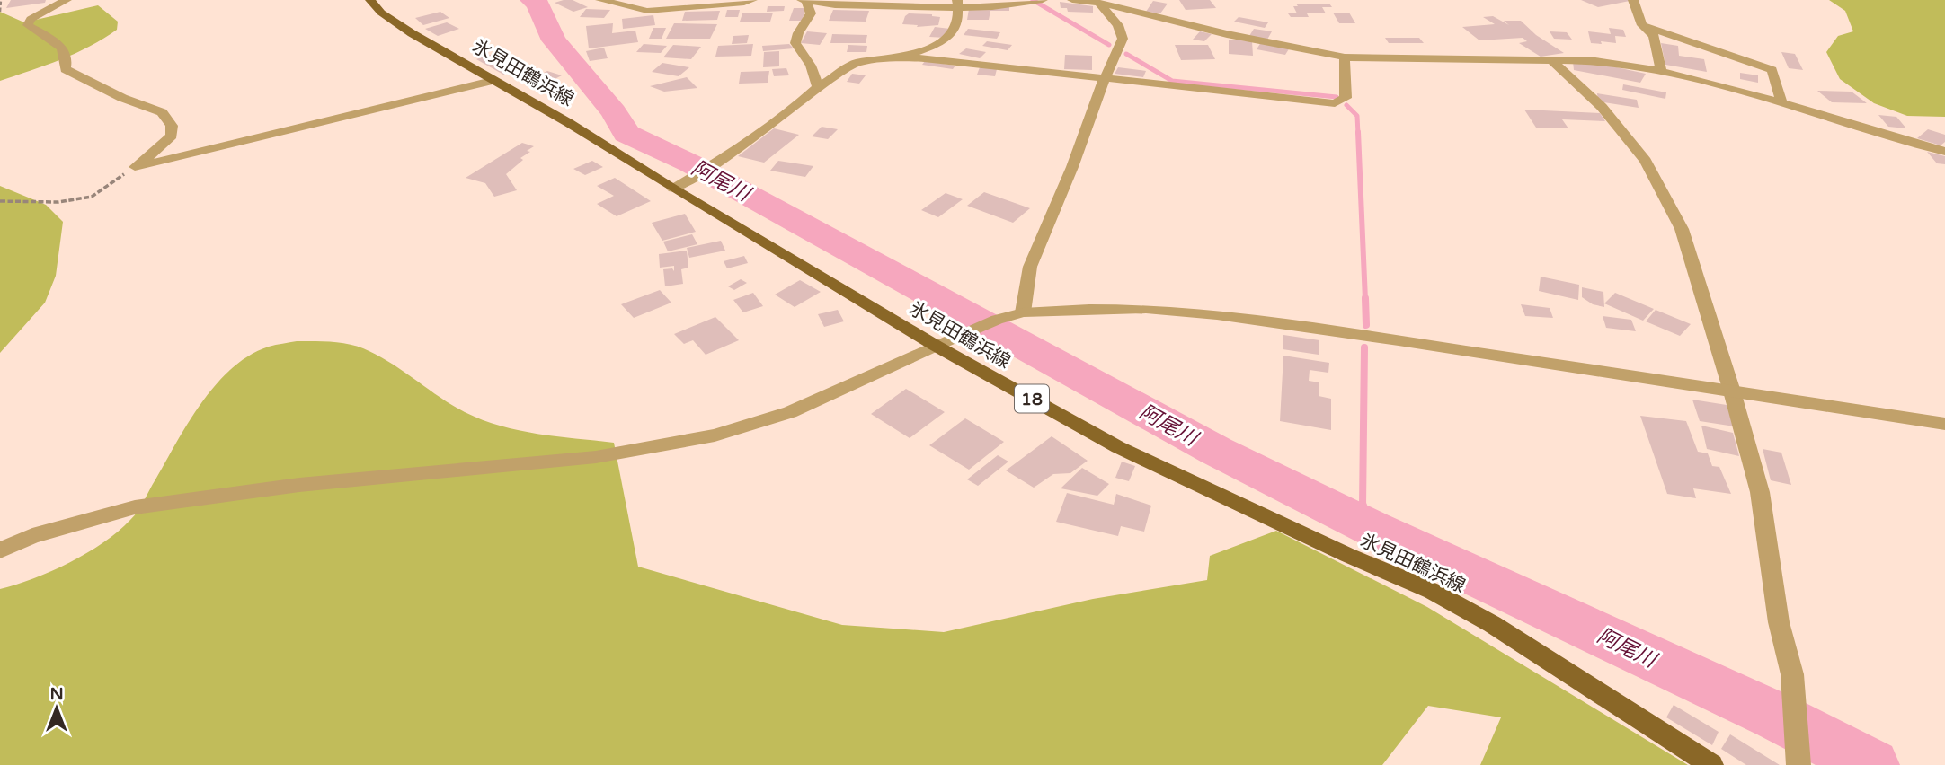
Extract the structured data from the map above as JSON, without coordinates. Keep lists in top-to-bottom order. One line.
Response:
{"streets":{"main road":["氷見田鶴浜線","18"]},"water":["阿尾川"],"north":"top"}
